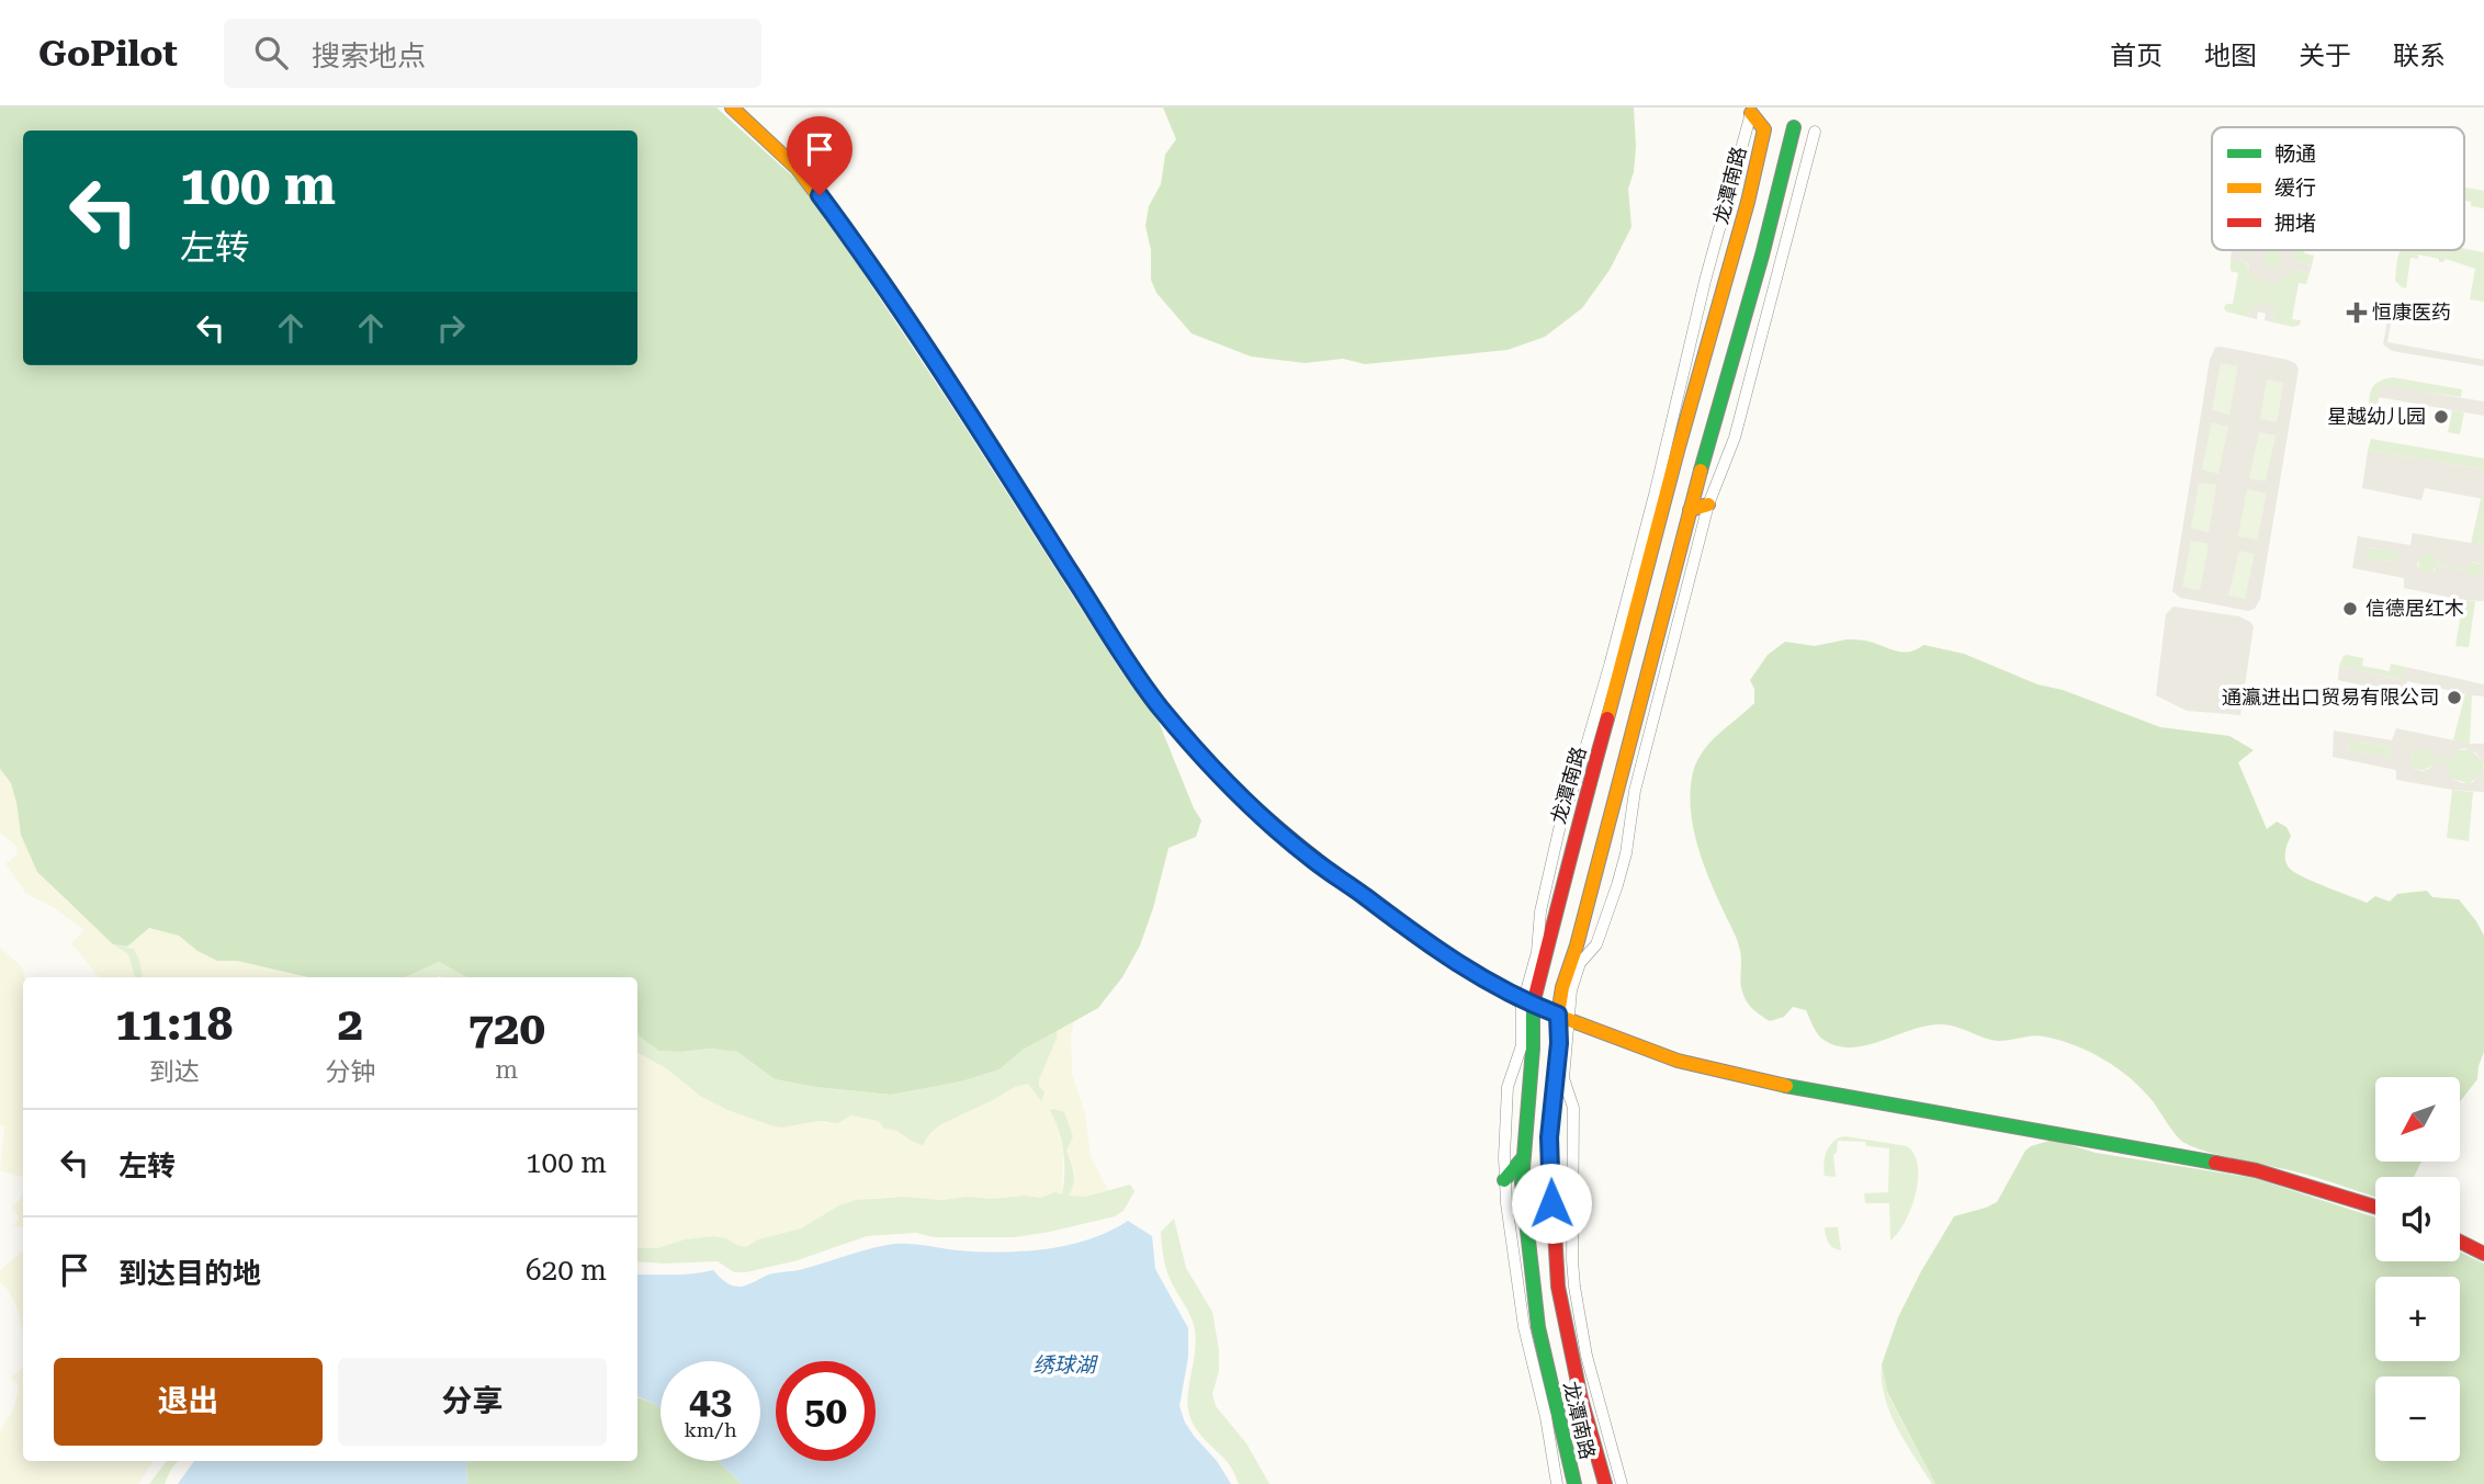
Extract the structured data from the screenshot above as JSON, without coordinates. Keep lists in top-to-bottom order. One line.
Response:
{"streets":{"main road":["龙潭南路"]},"water":["绣球湖"],"places":{"health":["恒康医药"],"other":["星越幼儿园","信德居红木","通瀛进出口贸易有限公司"]},"legend":["畅通","缓行","拥堵"],"north":"bottom left","page":{"header":"GoPilot","search":"搜索地点","nav":["首页","地图","关于","联系"],"turn":["100 m","左转"],"eta":["11:18","到达","2","分钟","720","m"],"map_buttons":["+","−"],"list":[{"name":"左转","value":"100 m"},{"name":"到达目的地","value":"620 m"}],"buttons":["退出","分享"],"speed":"43 km/h","limit":"50"}}
